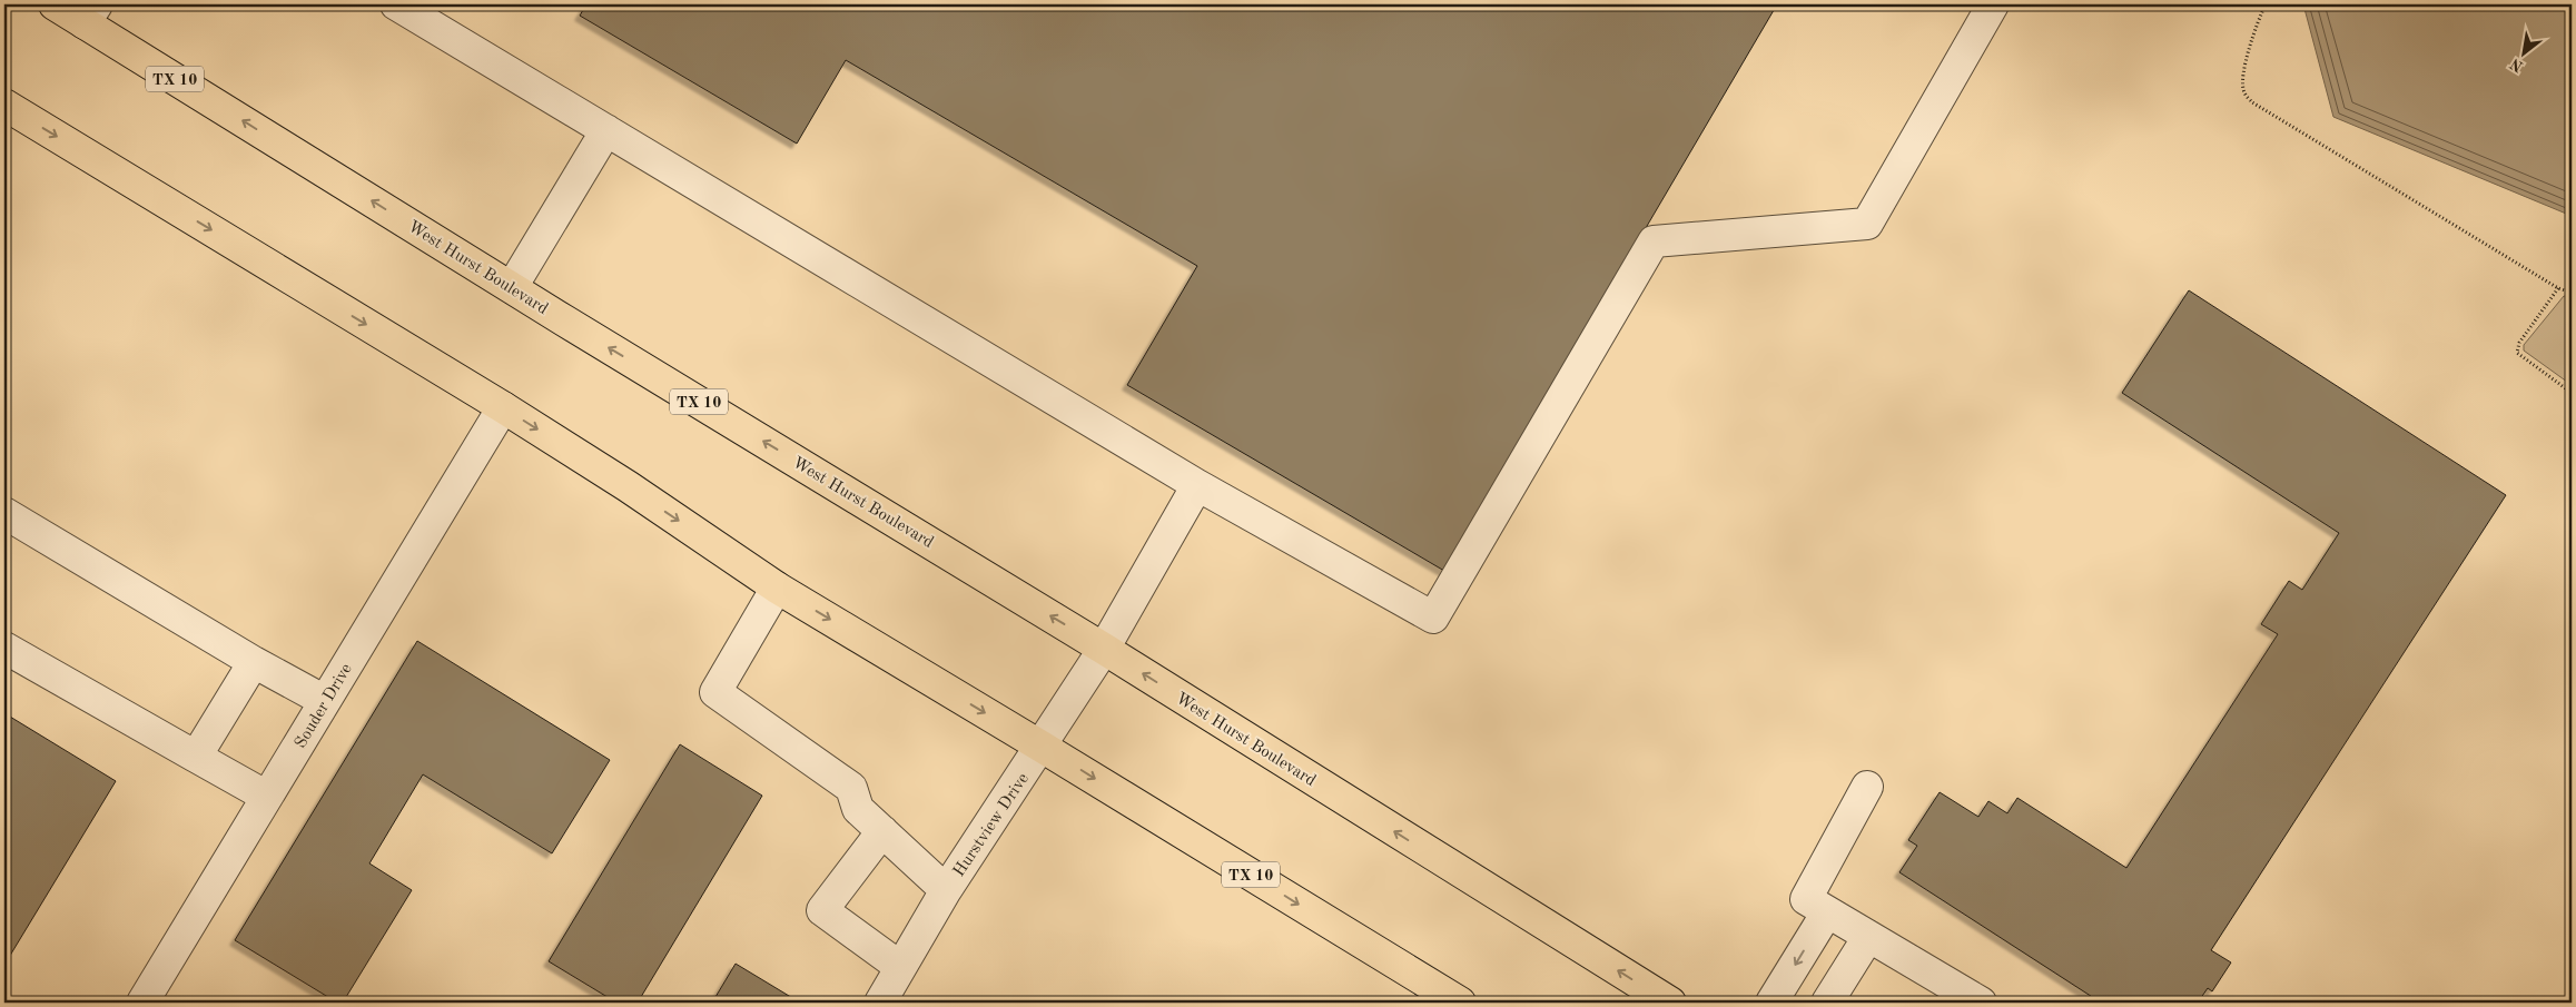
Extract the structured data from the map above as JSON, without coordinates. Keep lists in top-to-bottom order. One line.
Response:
{"streets":{"main road":["TX 10","West Hurst Boulevard"],"street":["Souder Drive","Hurstview Drive"]},"crossings":[["TX 10","Souder Drive"],["TX 10","Hurstview Drive"],["West Hurst Boulevard","Hurstview Drive"]],"north":"bottom left"}
